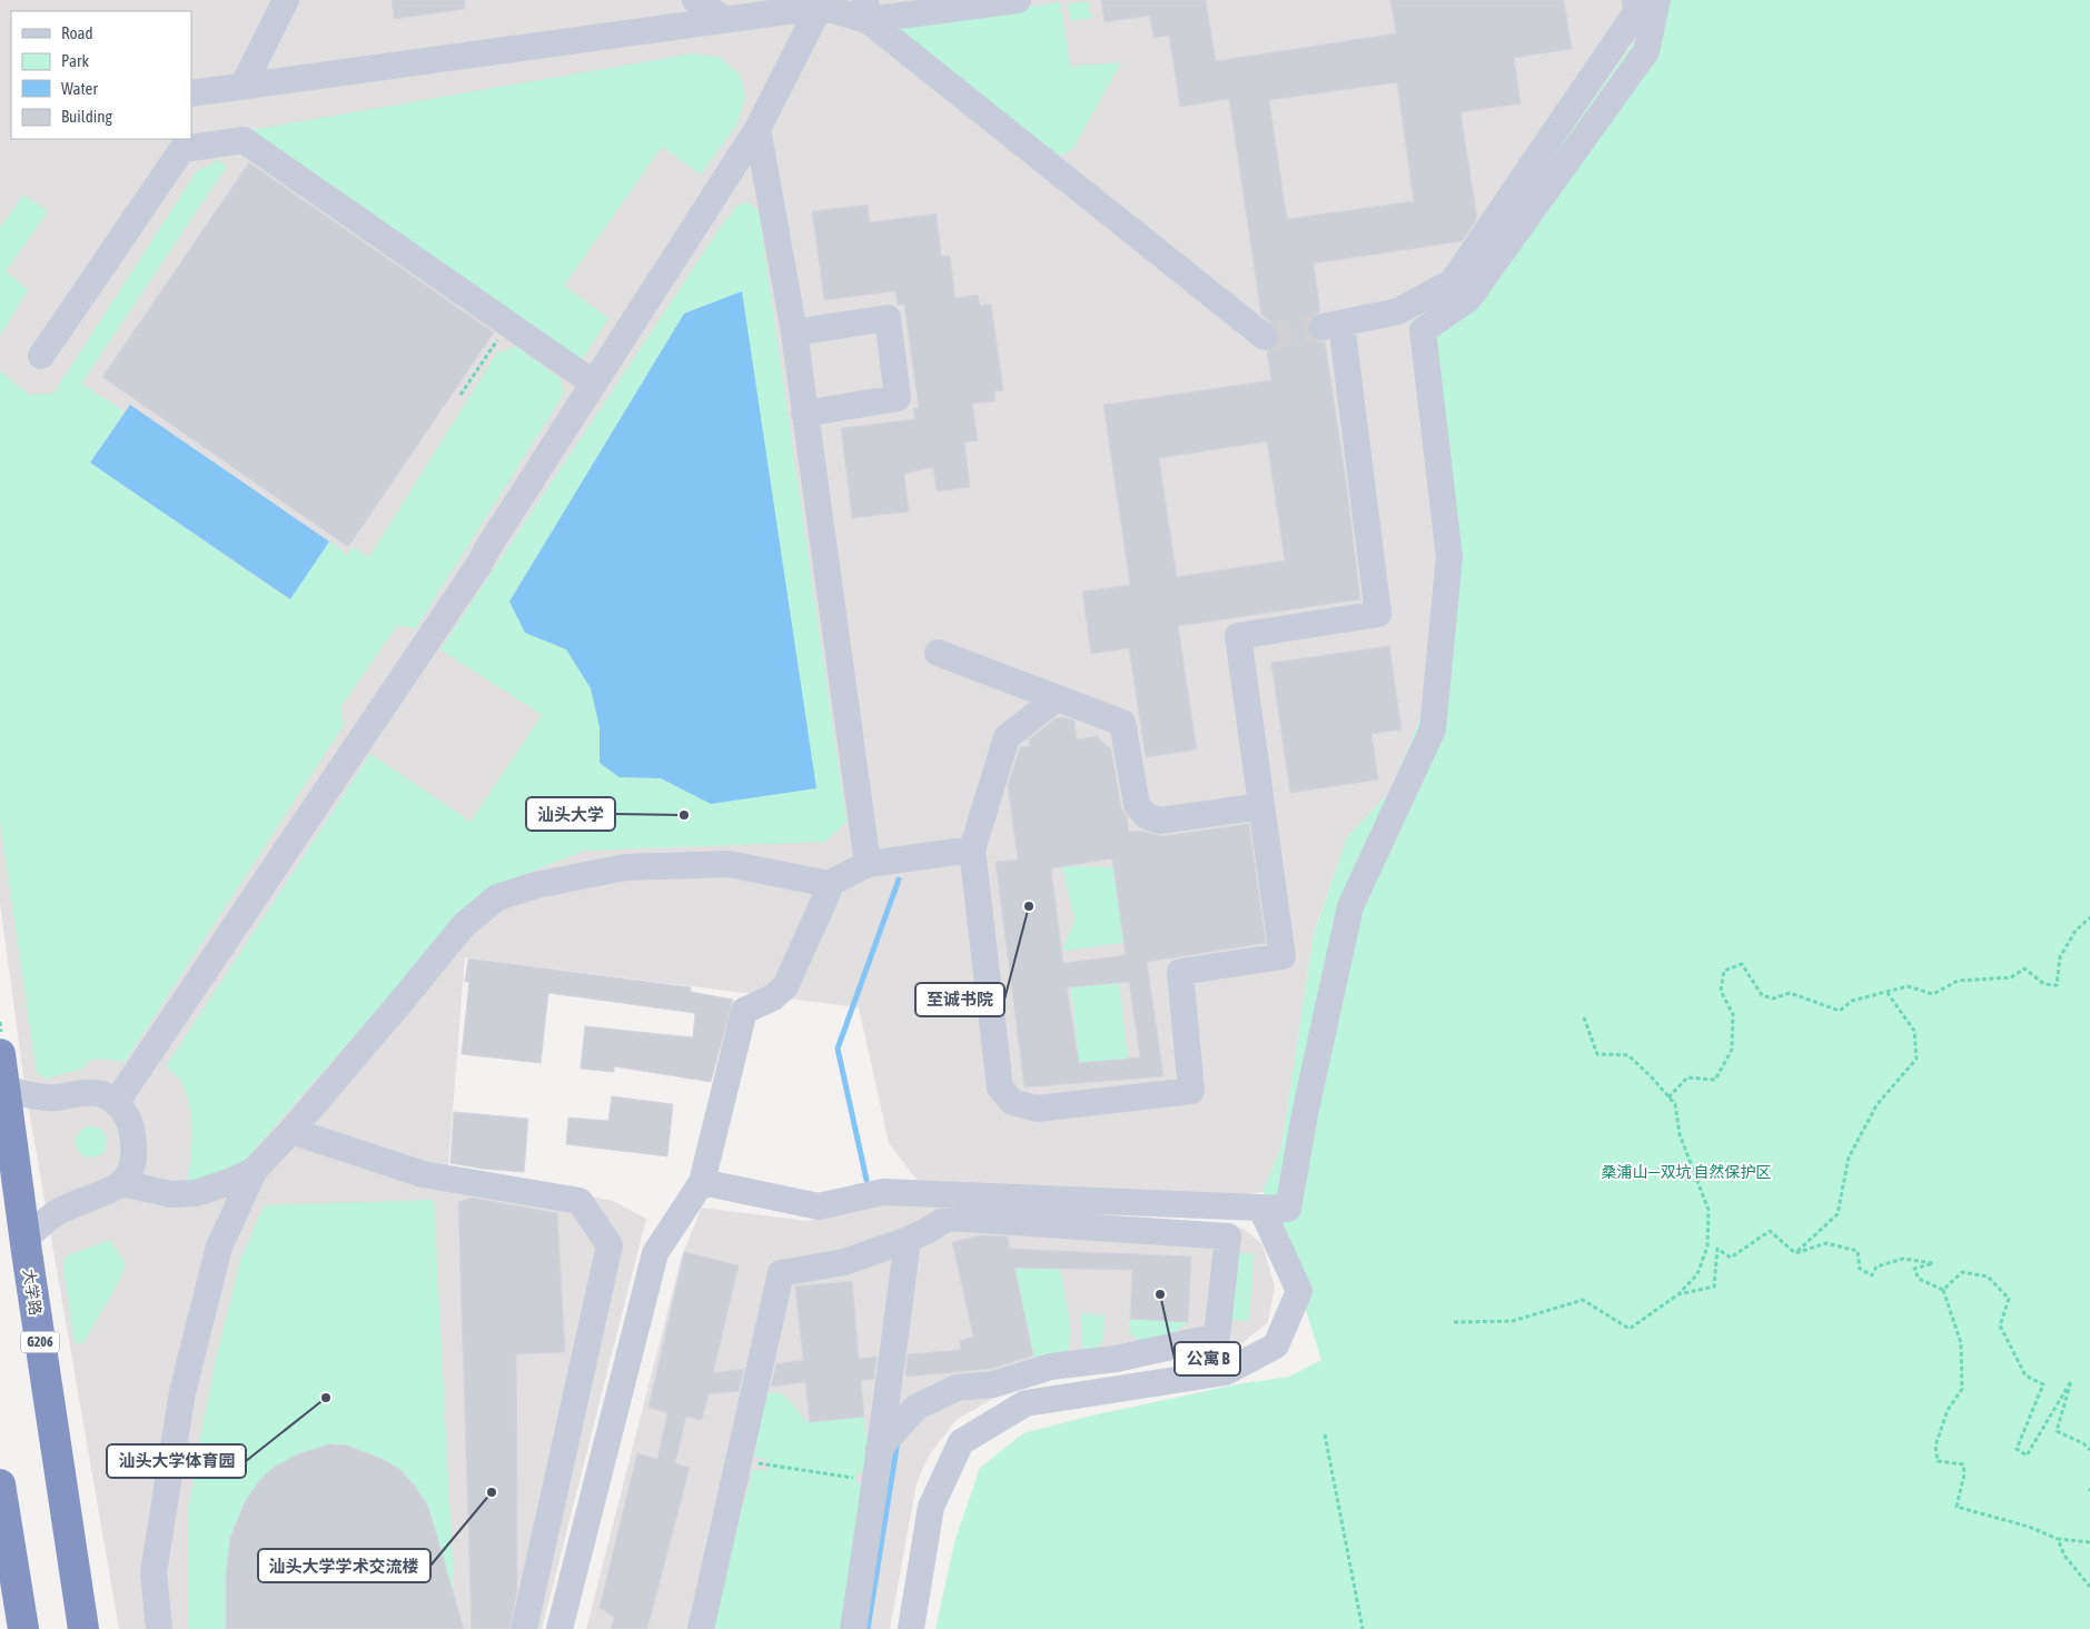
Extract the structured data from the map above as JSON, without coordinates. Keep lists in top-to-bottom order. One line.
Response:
{"streets":{"highway":["大学路","G206"]},"parks":["桑浦山—双坑 自然保护区"],"places":["汕头大学","至诚书院","公寓 B","汕头大学体育园","汕头大学学术交流楼"],"legend":["Road","Park","Water","Building"]}
